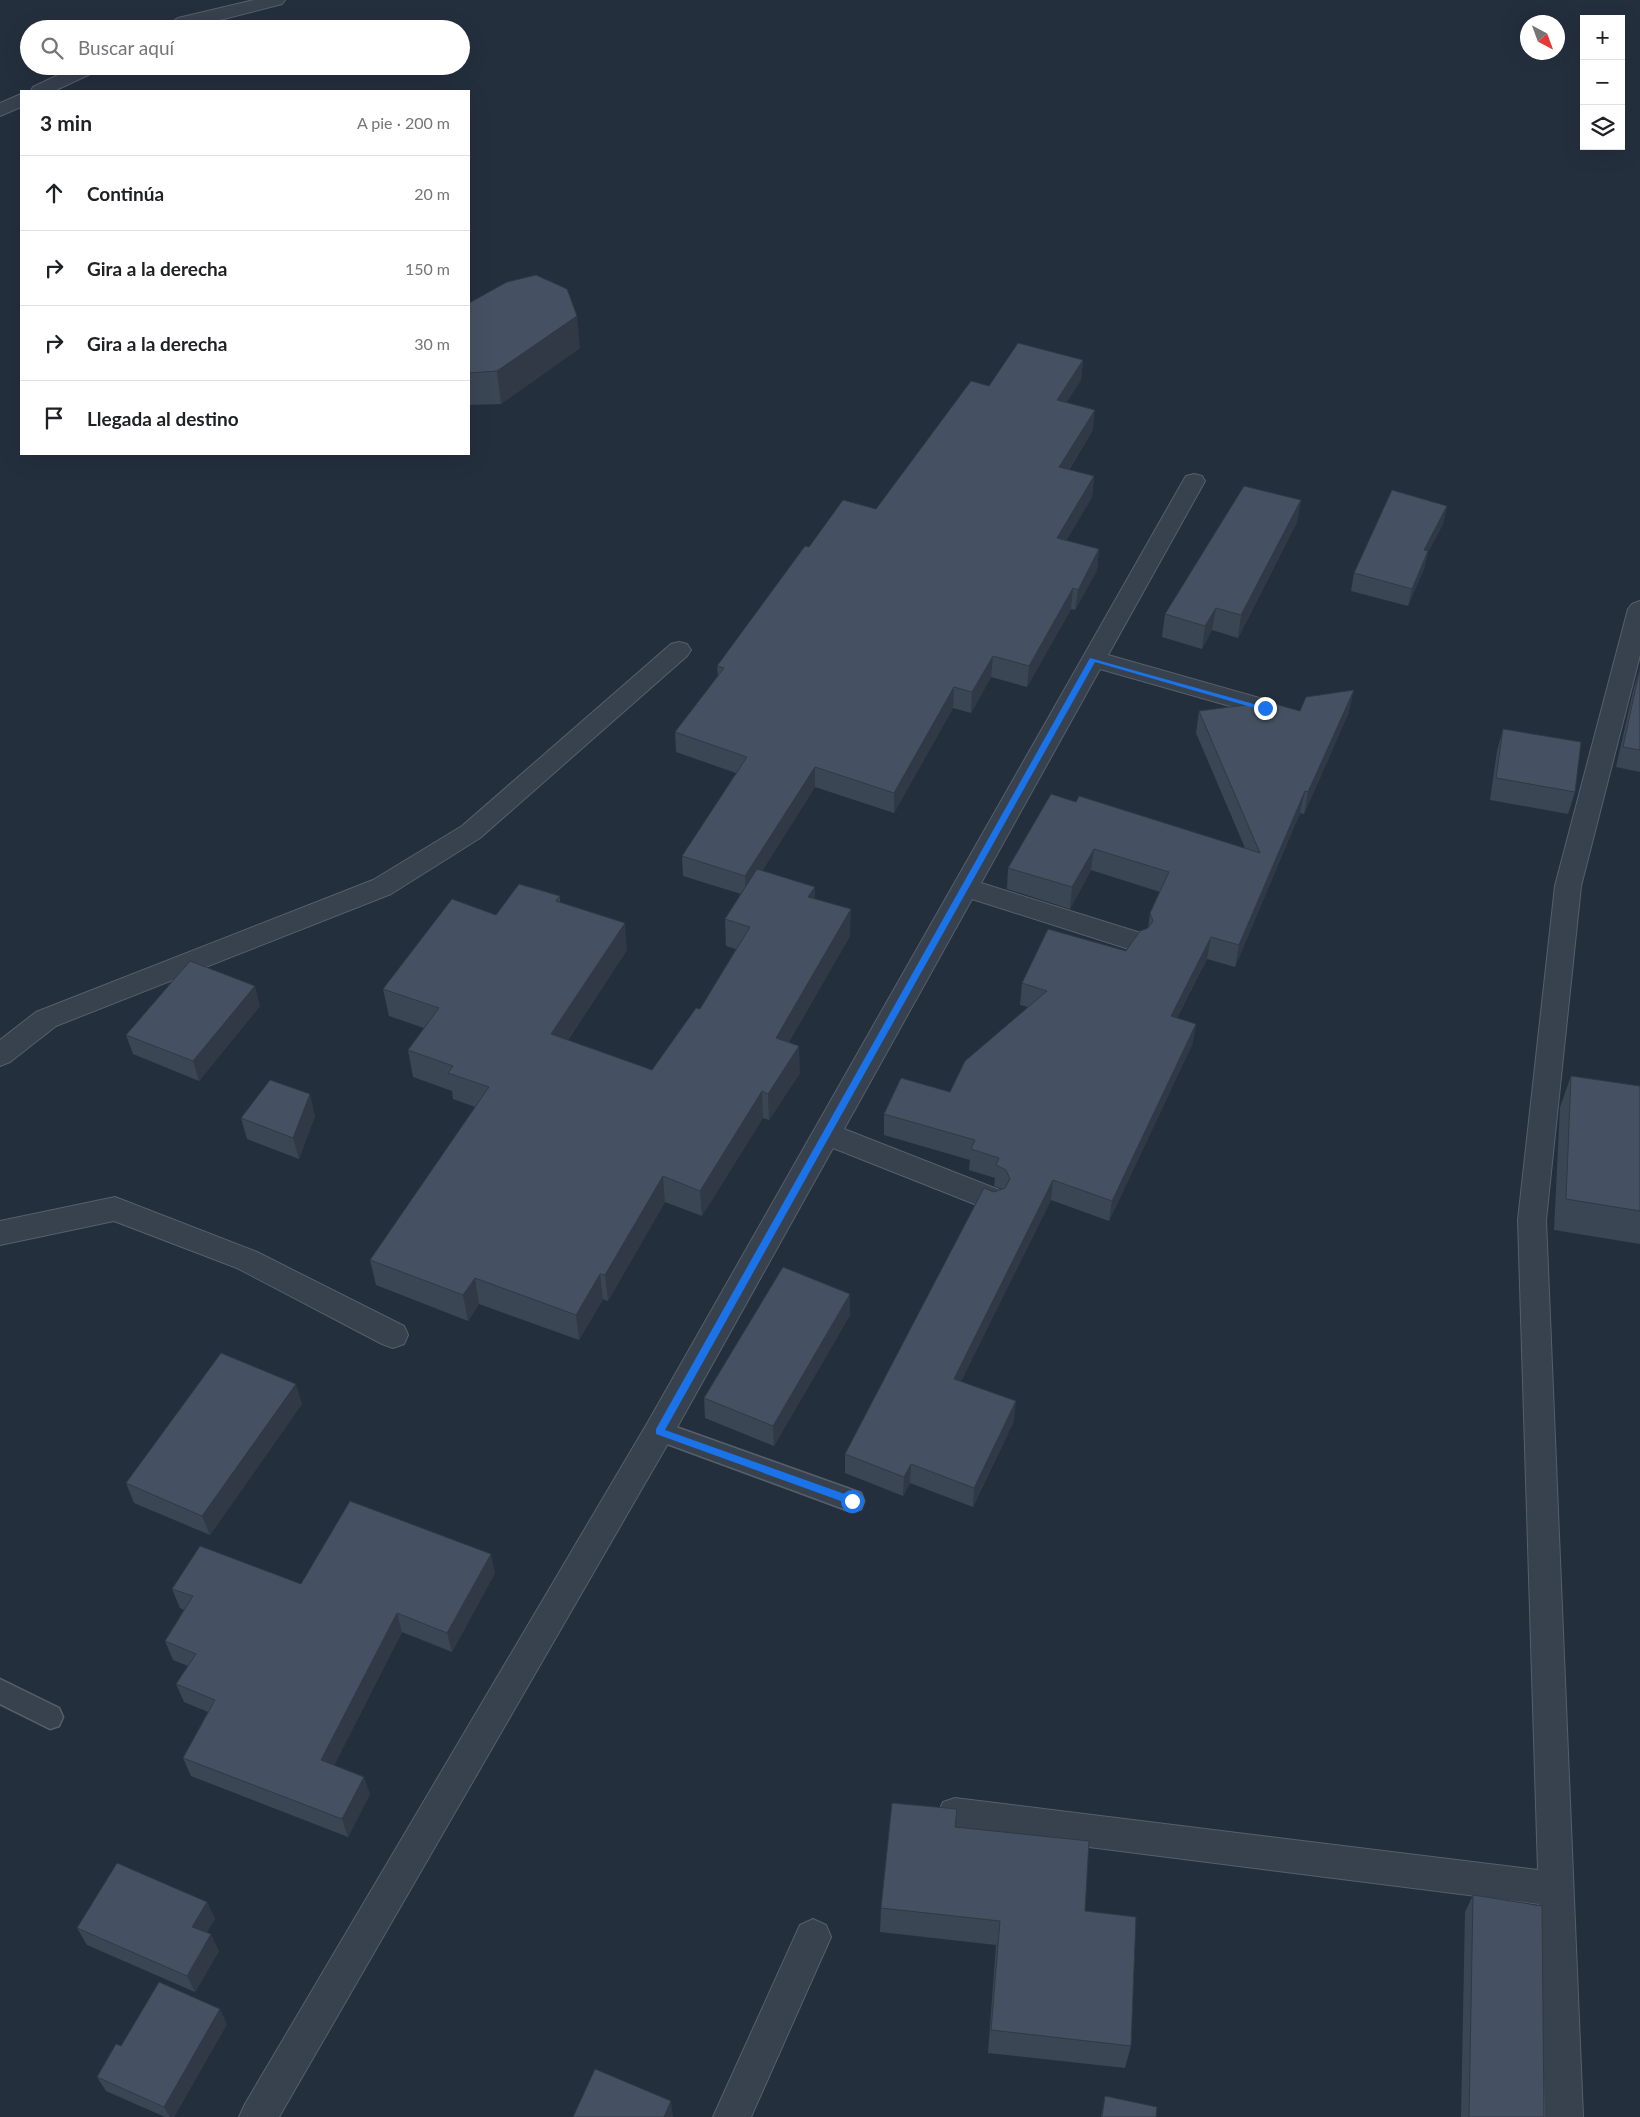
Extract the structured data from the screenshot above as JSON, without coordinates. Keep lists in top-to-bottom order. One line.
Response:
{"north":"bottom right","page":{"map_buttons":["+","−"],"search":"Buscar aquí","heading":["3 min","A pie · 200 m"],"list":[["Continúa","20 m"],["Gira a la derecha","150 m"],["Gira a la derecha","30 m"],"Llegada al destino"]}}
